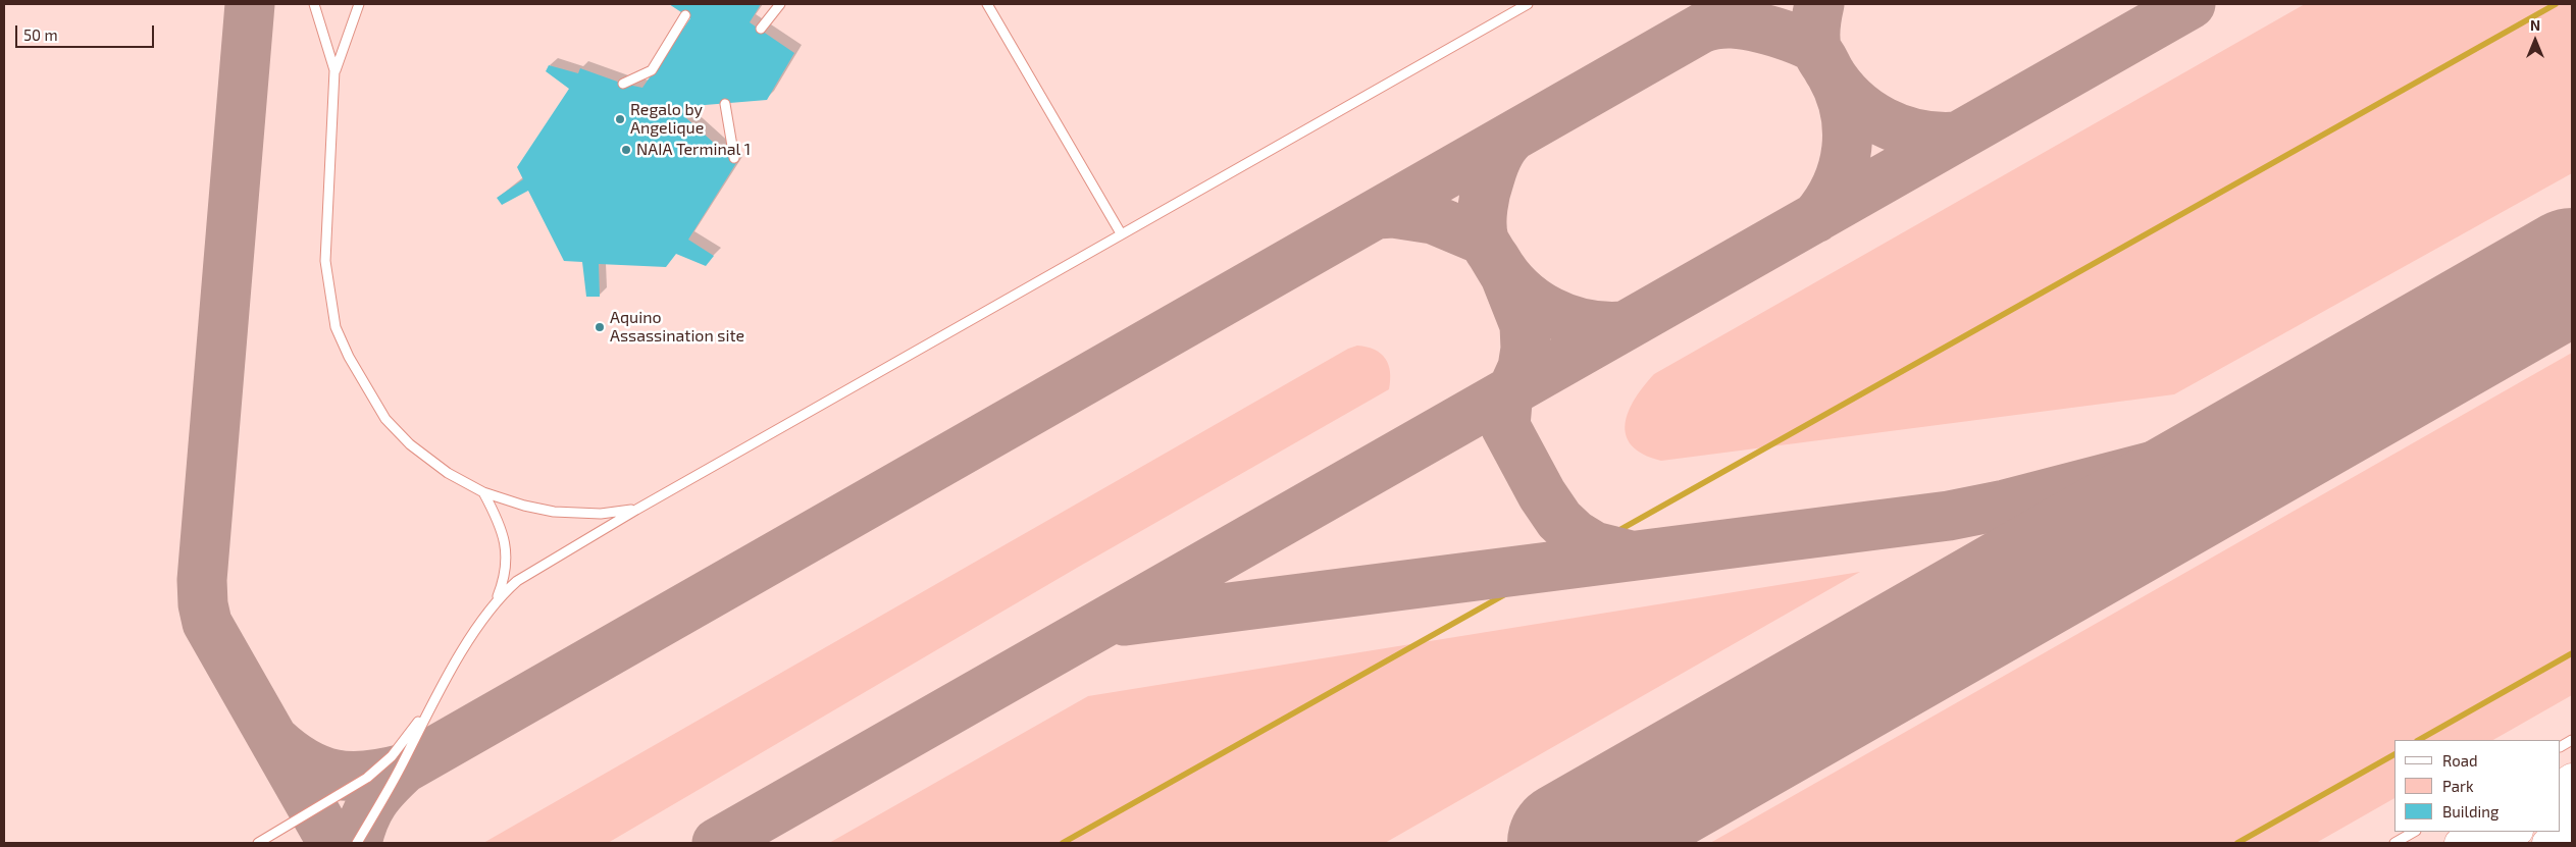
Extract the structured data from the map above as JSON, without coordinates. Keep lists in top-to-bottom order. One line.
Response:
{"places":["Regalo by Angelique","NAIA Terminal 1","Aquino Assassination site"],"legend":["Road","Park","Building"],"scale_bar":"50 m","north":"top"}
